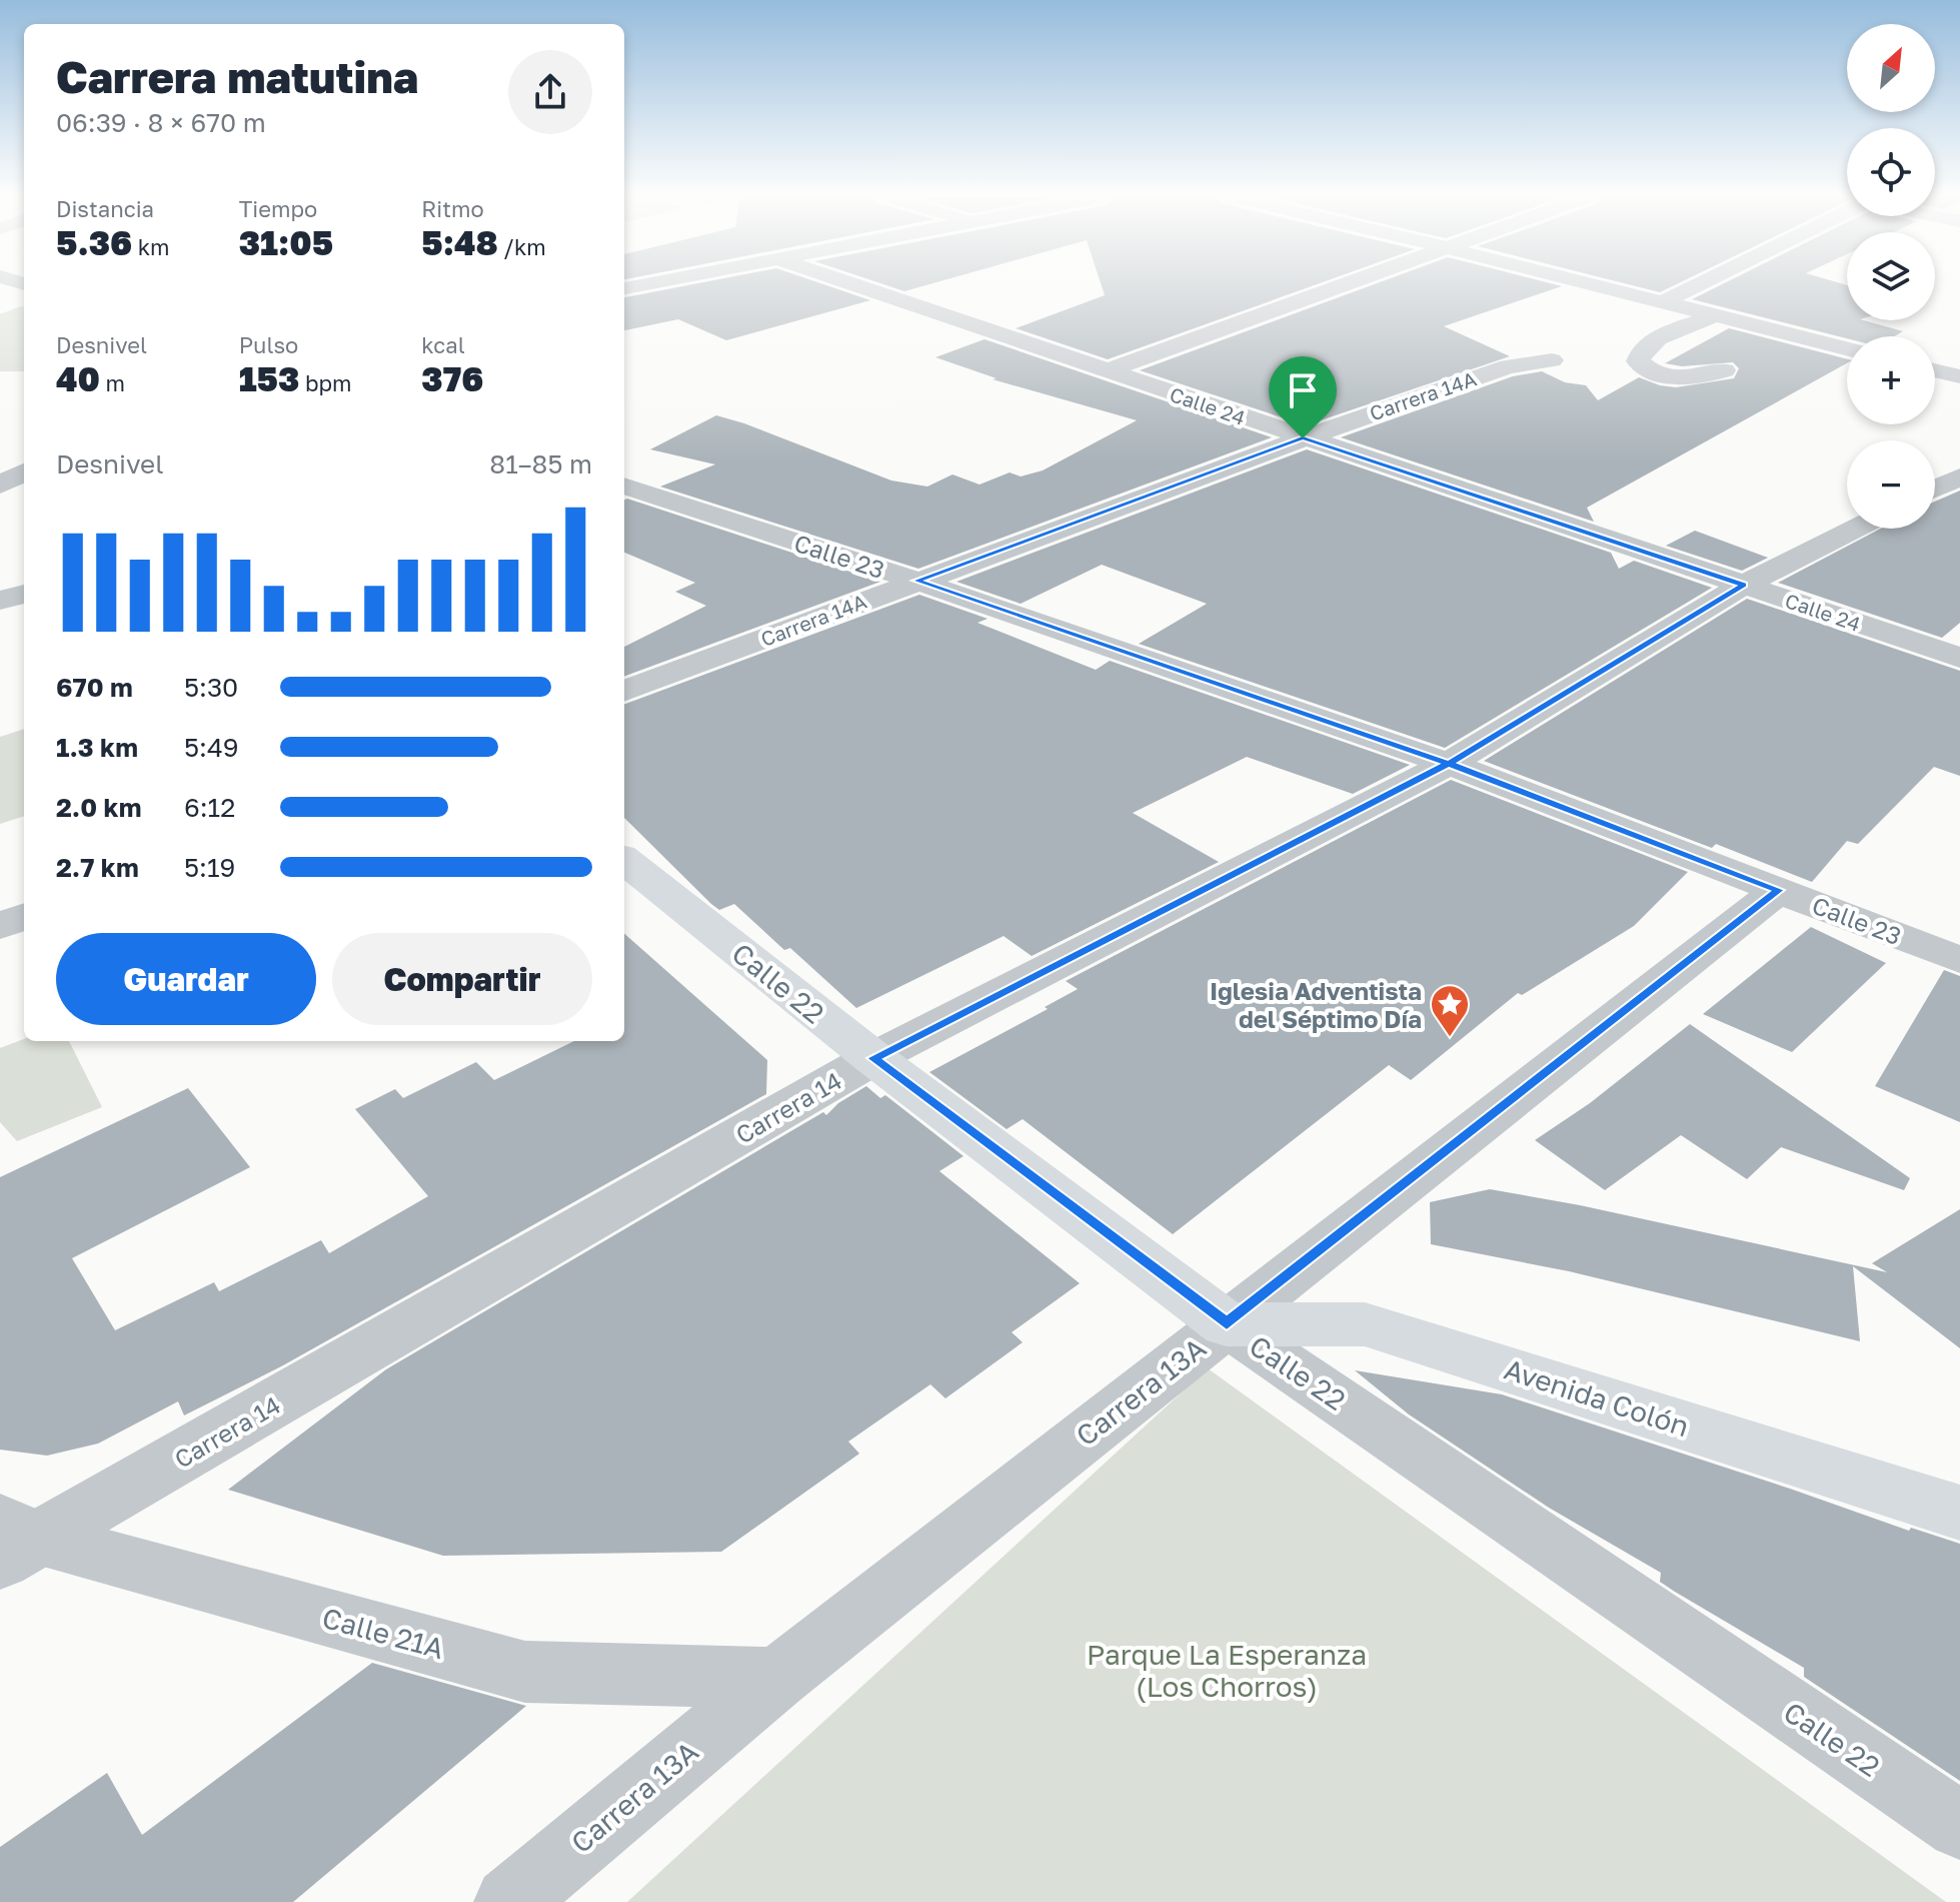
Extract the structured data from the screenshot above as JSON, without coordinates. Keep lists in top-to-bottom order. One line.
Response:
{"streets":{"main road":["Calle 22","Avenida Colón"],"street":["Carrera 14A","Calle 24","Calle 23","Carrera 14","Carrera 13A","Calle 21A"]},"crossings":[["Carrera 14A","Calle 24"],["Carrera 14A","Calle 23"],["Calle 24","Carrera 14"],["Calle 23","Carrera 14"],["Calle 23","Carrera 13A"],["Calle 22","Carrera 14"],["Calle 22","Carrera 13A"],["Calle 22","Avenida Colón"],["Carrera 14","Calle 21A"],["Carrera 13A","Avenida Colón"],["Carrera 13A","Calle 21A"]],"parks":["Parque La Esperanza (Los Chorros)"],"places":{"place":["Iglesia Adventista del Séptimo Día"]},"north":"top right","page":{"map_buttons":["+","−"],"heading":["Carrera matutina","06:39 · 8 × 670 m"],"stats":[["Distancia","5.36 km"],["Tiempo","31:05"],["Ritmo","5:48 /km"],["Desnivel","40 m"],["Pulso","153 bpm"],["kcal","376"]],"chart":["Desnivel","81–85 m"],"list":[{"name":"670 m","note":"5:30"},{"name":"1.3 km","note":"5:49"},{"name":"2.0 km","note":"6:12"},{"name":"2.7 km","note":"5:19"}],"buttons":["Guardar","Compartir"]}}
